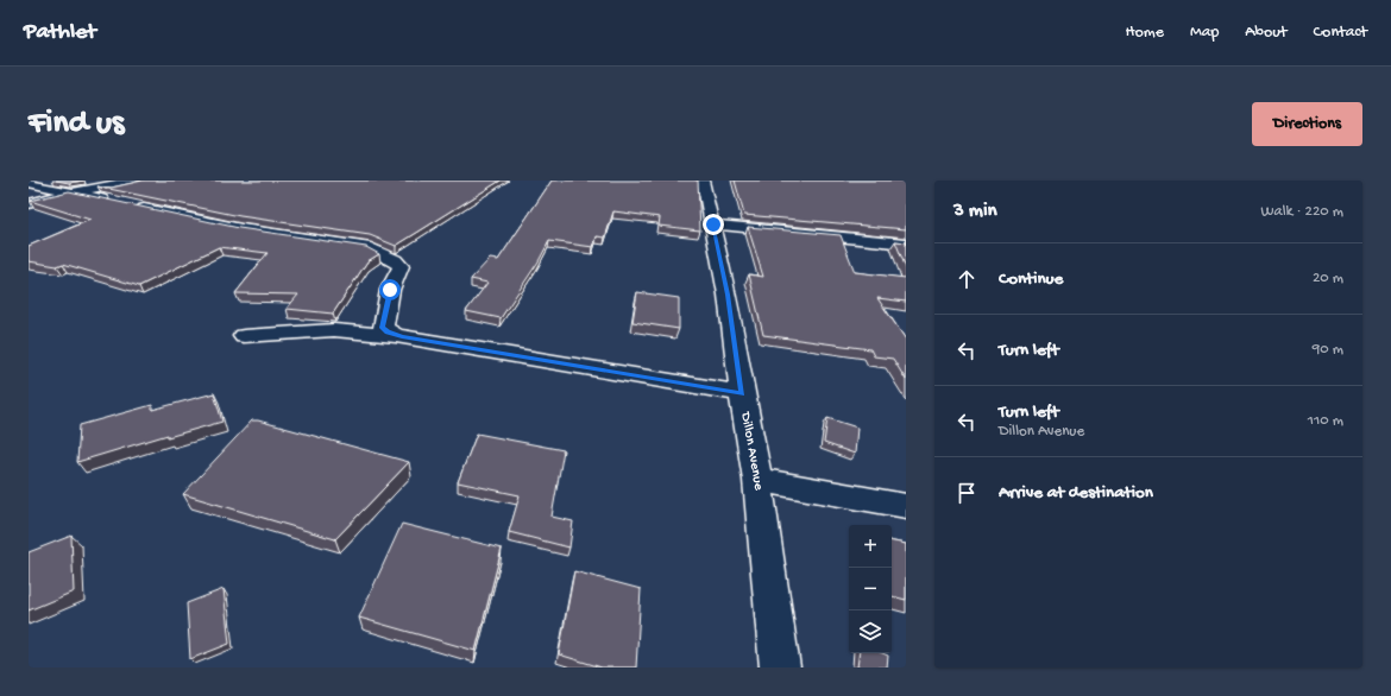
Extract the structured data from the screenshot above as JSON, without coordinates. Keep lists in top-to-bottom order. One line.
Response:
{"streets":{"street":["Dillon Avenue"]},"page":{"header":"Pathlet","nav":["Home","Map","About","Contact"],"buttons":"Directions","title":"Find us","heading":["3 min","Walk · 220 m"],"list":[["Continue","20 m"],["Turn left","90 m"],["Turn left","Dillon Avenue","110 m"],"Arrive at destination"],"map_buttons":["+","−"]}}
